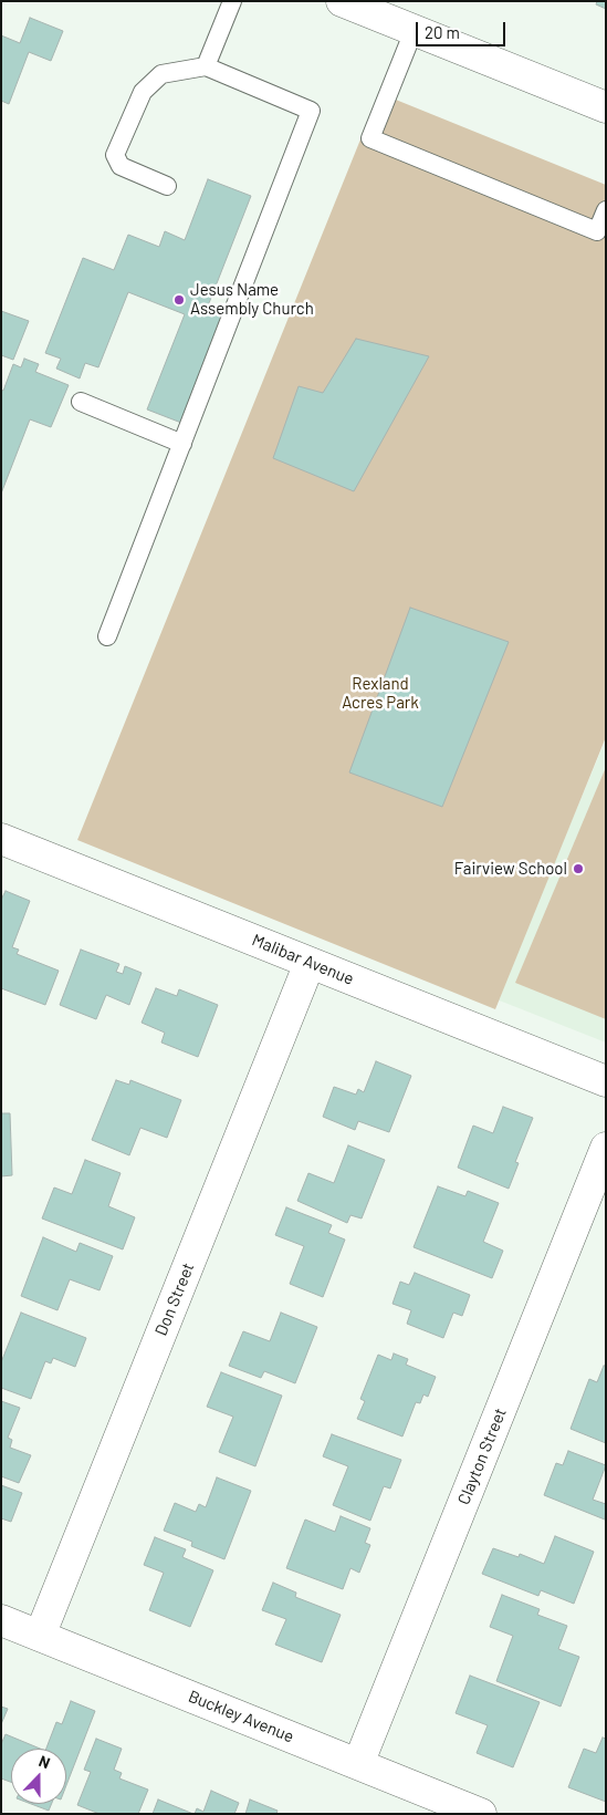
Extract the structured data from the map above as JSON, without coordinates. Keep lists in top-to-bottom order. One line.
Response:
{"streets":{"street":["Malibar Avenue","Don Street","Clayton Street","Buckley Avenue"]},"crossings":[["Malibar Avenue","Don Street"],["Don Street","Buckley Avenue"],["Clayton Street","Buckley Avenue"]],"parks":["Rexland Acres Park"],"places":["Jesus Name Assembly Church","Fairview School"],"scale_bar":"20 m","north":"top"}
